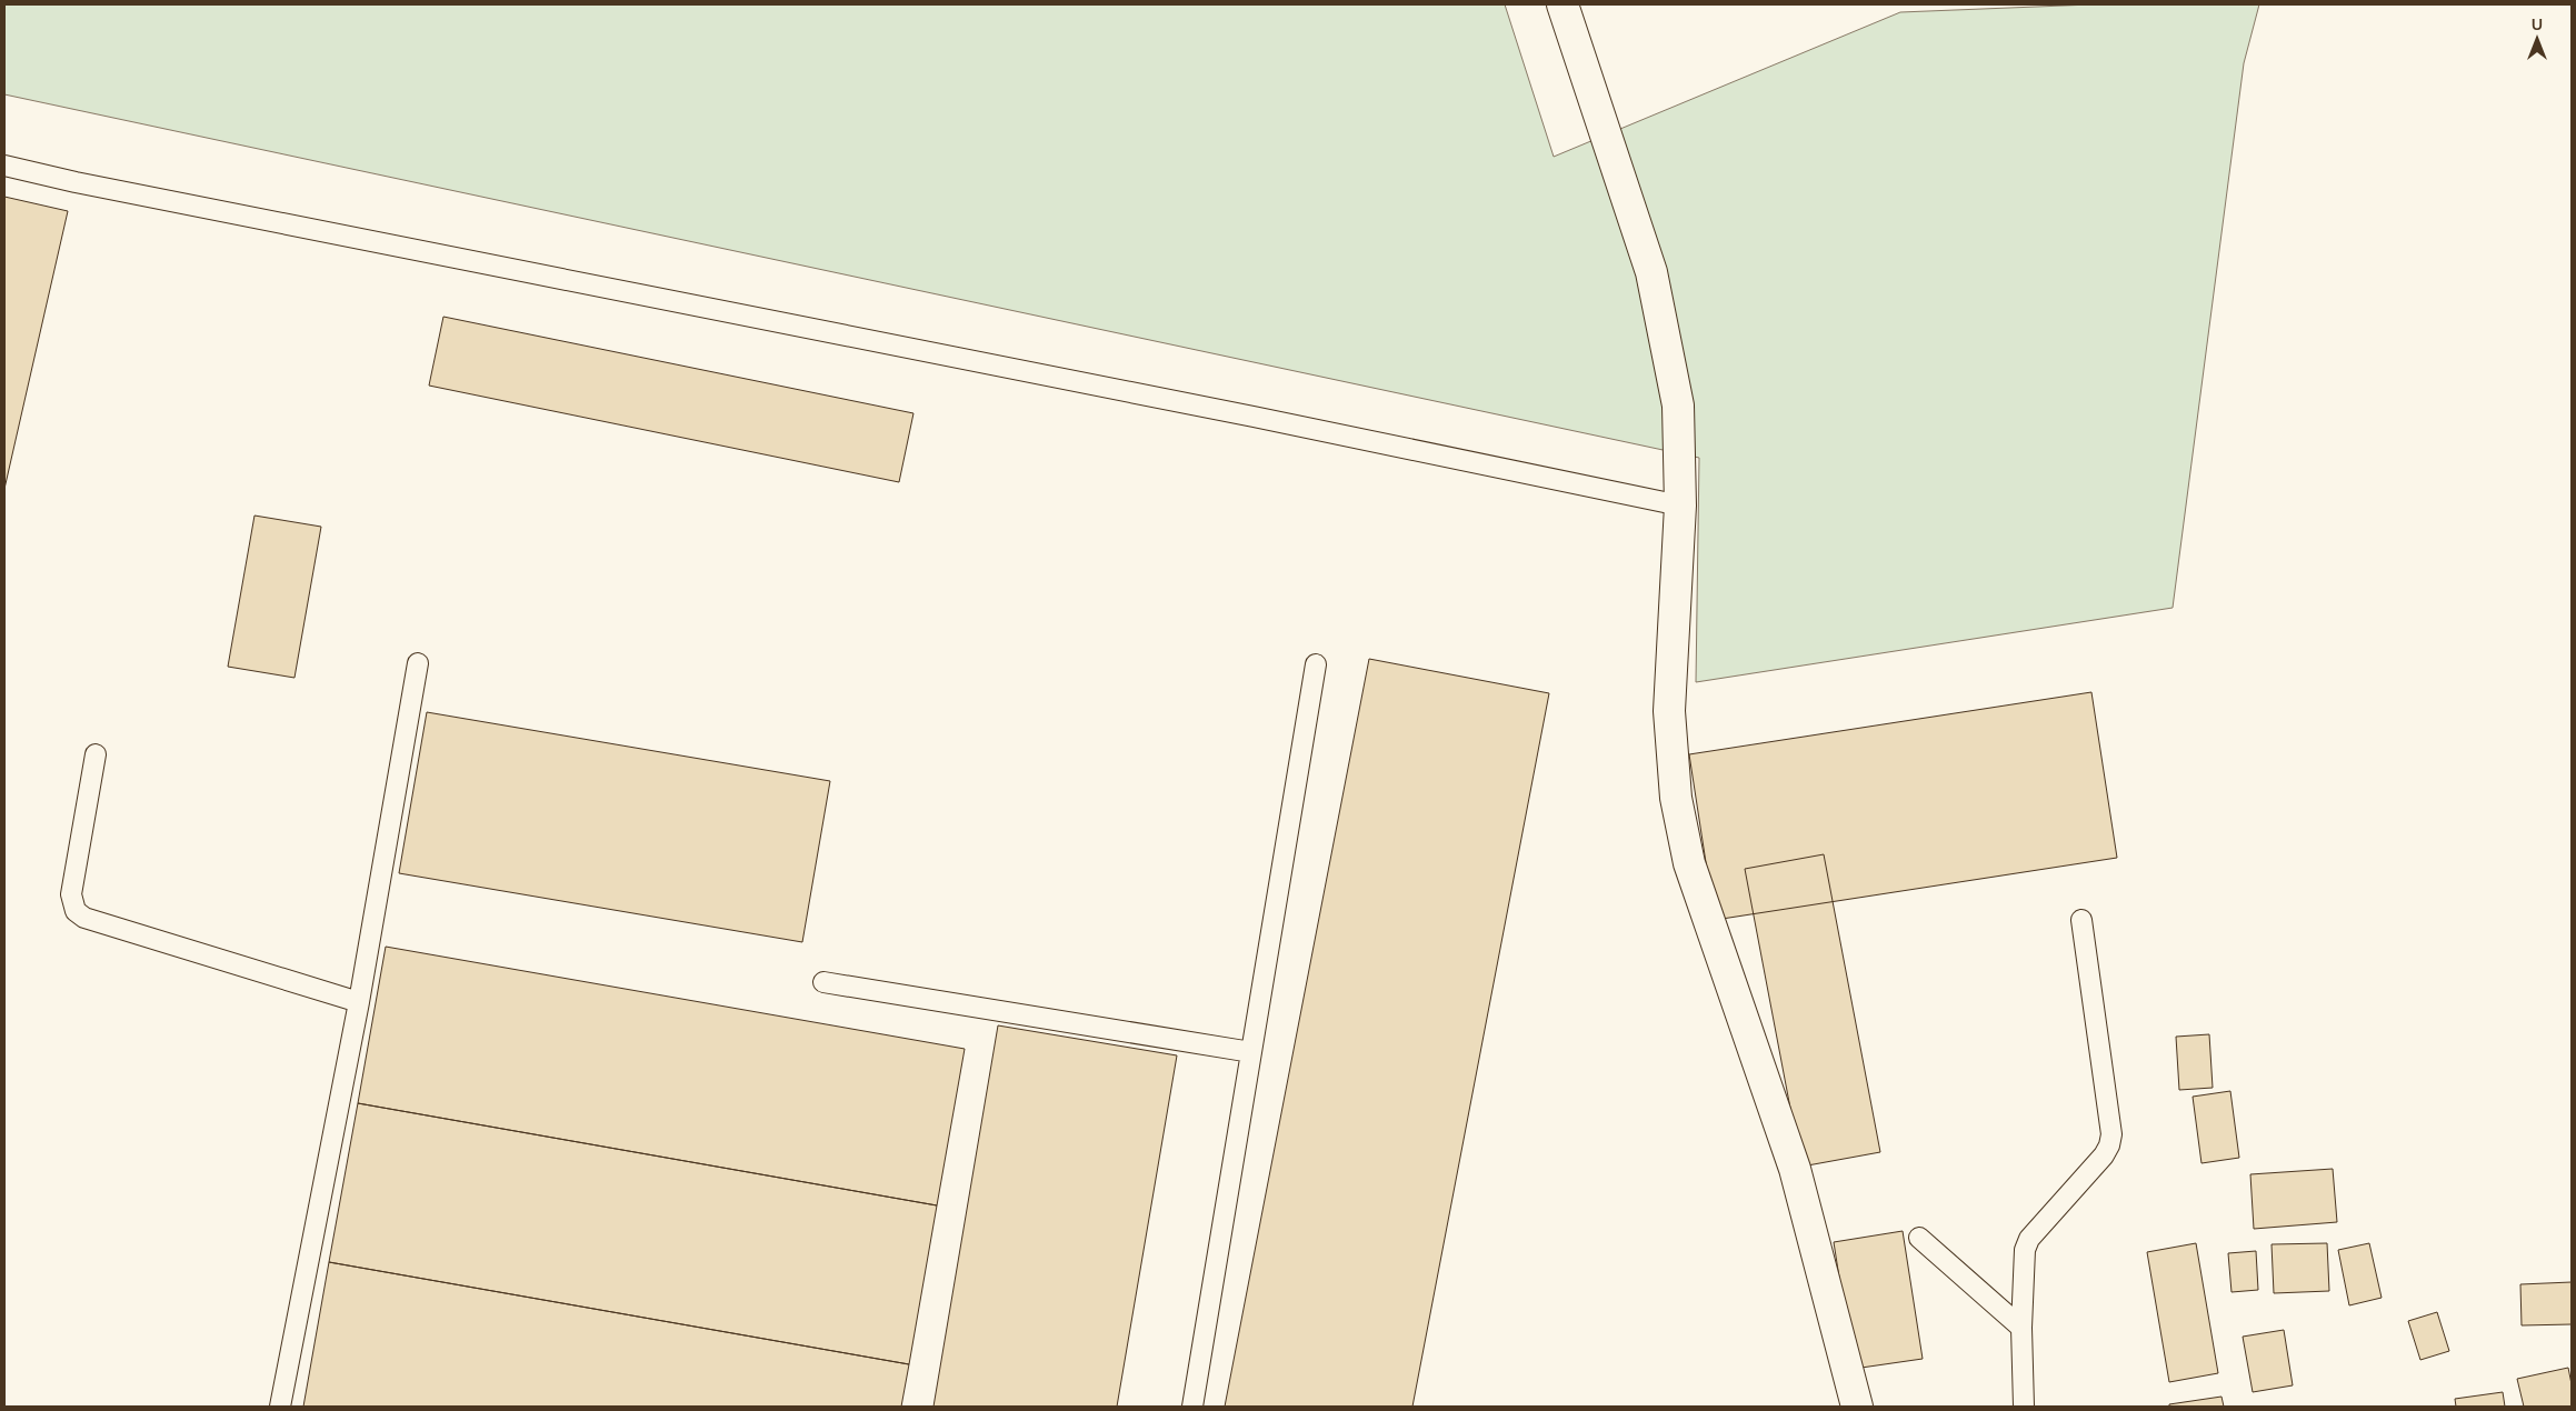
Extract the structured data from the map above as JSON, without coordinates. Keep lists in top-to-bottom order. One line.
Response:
{"north":"top"}
